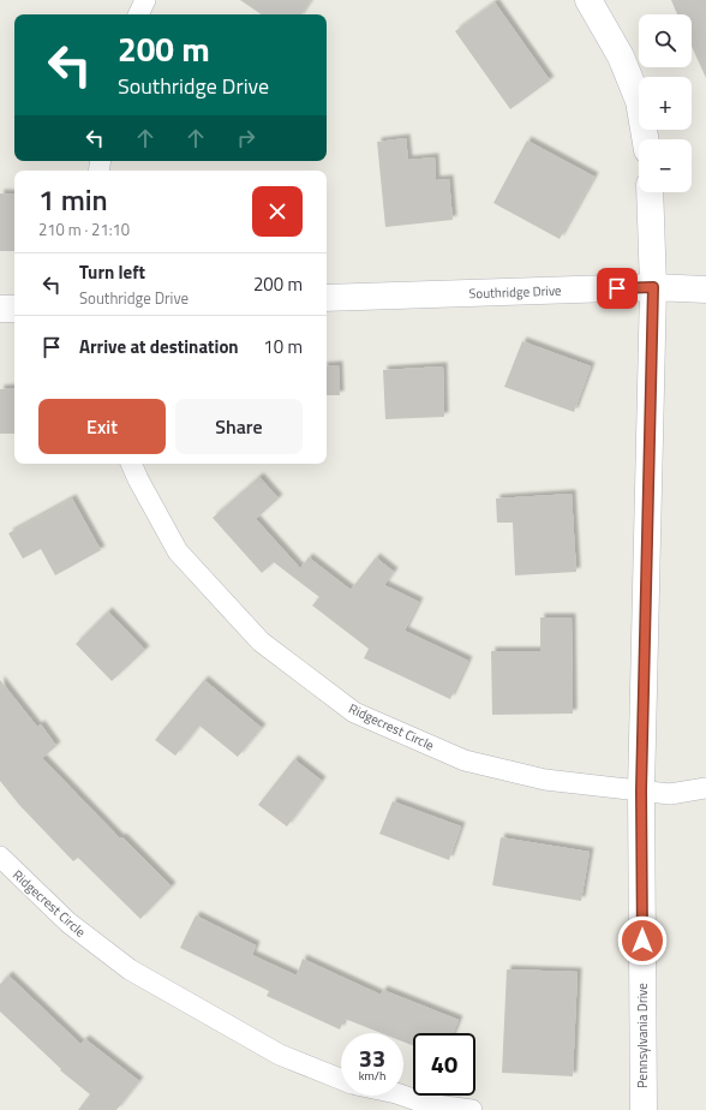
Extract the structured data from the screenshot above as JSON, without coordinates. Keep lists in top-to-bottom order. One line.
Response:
{"streets":{"street":["Southridge Drive","Ridgecrest Circle","Pennsylvania Drive"]},"crossings":[["Southridge Drive","Pennsylvania Drive"],["Ridgecrest Circle","Pennsylvania Drive"]],"page":{"map_buttons":["+","−"],"turn":["200 m","Southridge Drive"],"heading":["1 min","210 m · 21:10"],"list":[{"name":"Turn left","note":"Southridge Drive","value":"200 m"},{"name":"Arrive at destination","value":"10 m"}],"buttons":["Exit","Share"],"speed":"33 km/h","limit":"40"}}
